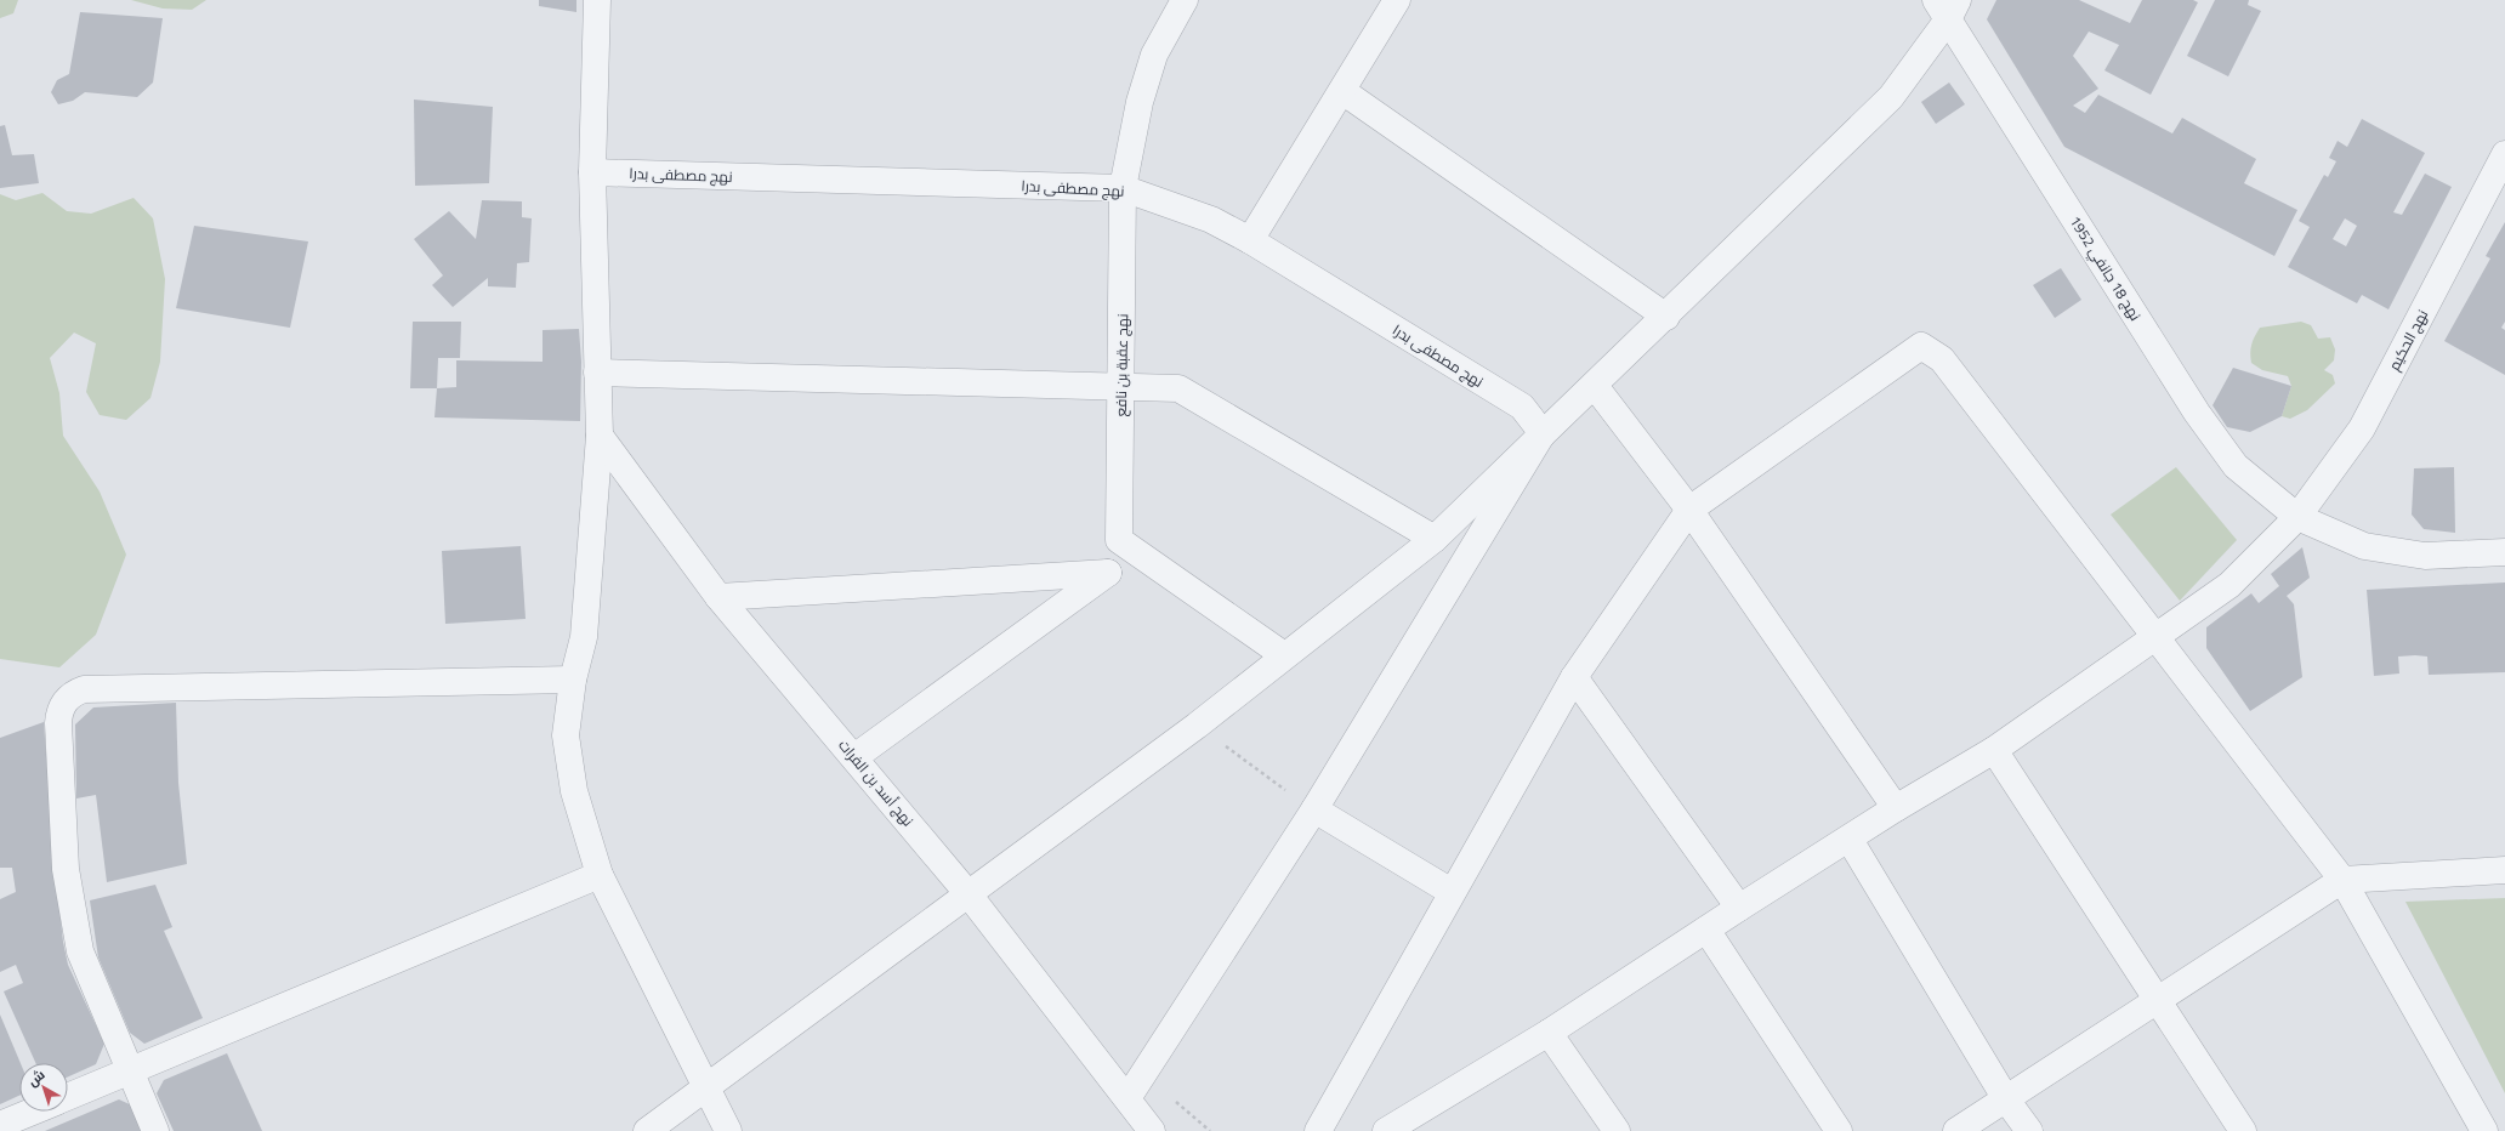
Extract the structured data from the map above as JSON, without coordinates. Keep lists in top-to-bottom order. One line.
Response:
{"streets":{"street":["نهج مصطفى بدرا","نهج 18 جانفي 1952","نهج الحكيم","نهج عقبة بن نافع","نهج أسد بن الفرات"]},"crossings":[["نهج مصطفى بدرا","نهج عقبة بن نافع"],["نهج 18 جانفي 1952","نهج الحكيم"]],"north":"top left"}
